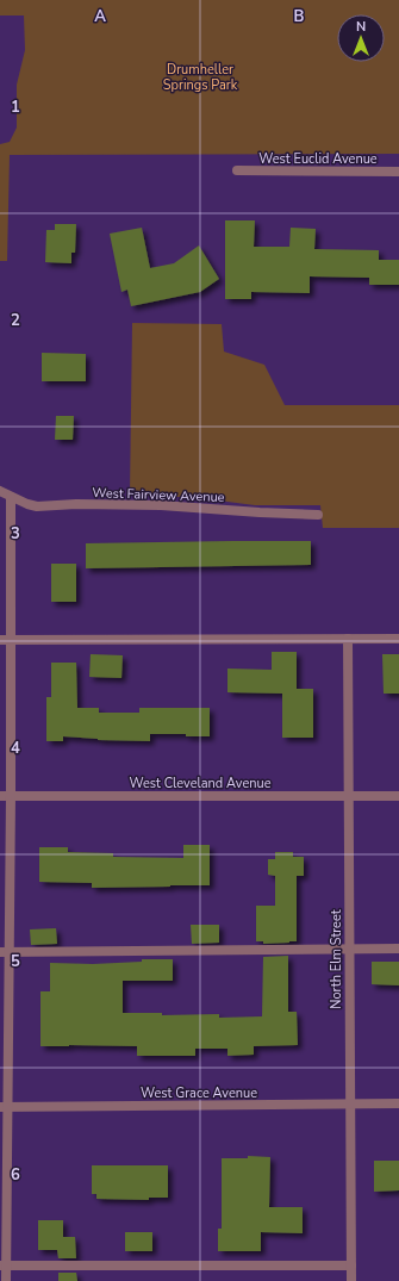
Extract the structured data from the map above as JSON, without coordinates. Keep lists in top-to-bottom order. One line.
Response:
{"streets":{"street":["West Euclid Avenue","West Fairview Avenue","West Cleveland Avenue","North Elm Street","West Grace Avenue"]},"crossings":[["West Cleveland Avenue","North Elm Street"],["North Elm Street","West Grace Avenue"]],"parks":["Drumheller Springs Park"],"north":"top","grid":{"columns":["A","B"],"rows":["1","2","3","4","5","6"]}}
